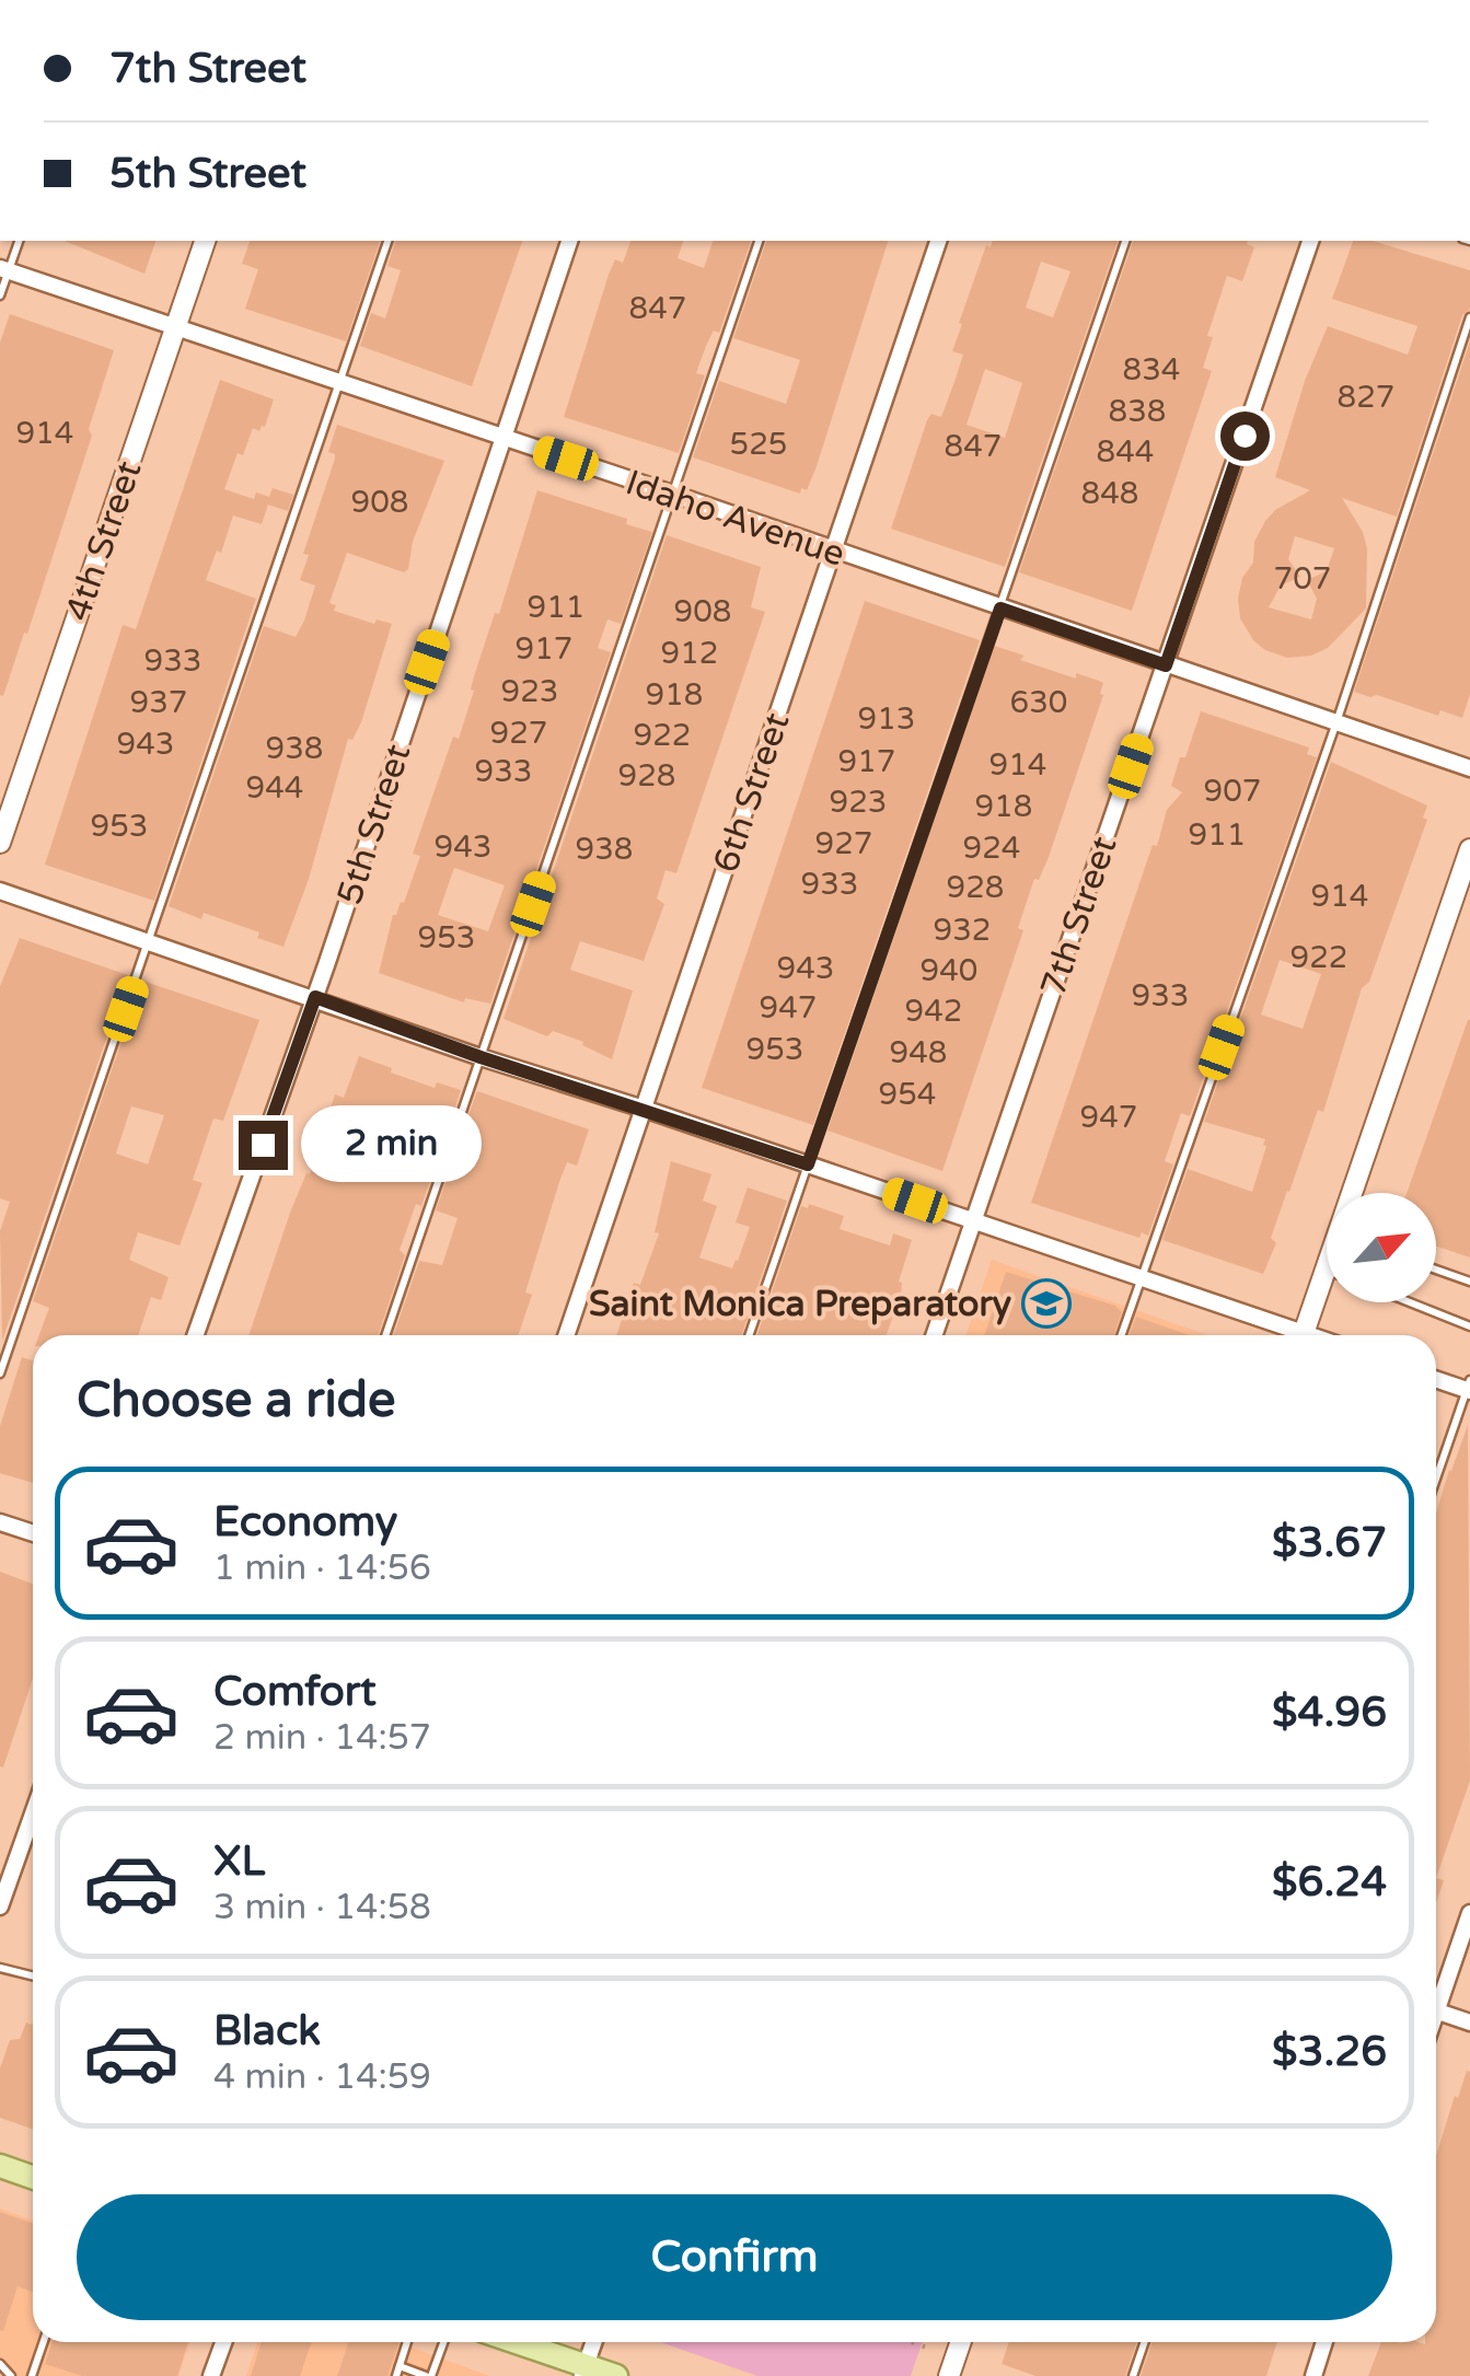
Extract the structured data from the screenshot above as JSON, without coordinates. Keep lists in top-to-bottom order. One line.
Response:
{"streets":{"street":["Idaho Avenue","4th Street","6th Street","5th Street","7th Street"]},"crossings":[["Idaho Avenue","4th Street"],["Idaho Avenue","6th Street"],["Idaho Avenue","5th Street"],["Idaho Avenue","7th Street"]],"places":{"school or university":["Saint Monica Preparatory"]},"house_numbers":["847","834","827","838","914","525","847","844","848","908","707","911","908","917","912","933","923","918","937","630","913","927","922","943","938","917","914","933","928","944","907","923","918","953","911","927","943","924","938","933","928","914","932","953","922","943","940","933","947","942","953","948","954","947"],"north":"top right","page":{"banner":["7th Street","5th Street"],"bubble":"2 min","heading":"Choose a ride","list":[{"name":"Economy","note":"1 min · 14:56","value":"$3.67"},{"name":"Comfort","note":"2 min · 14:57","value":"$4.96"},{"name":"XL","note":"3 min · 14:58","value":"$6.24"},{"name":"Black","note":"4 min · 14:59","value":"$3.26"}],"buttons":"Confirm"}}
